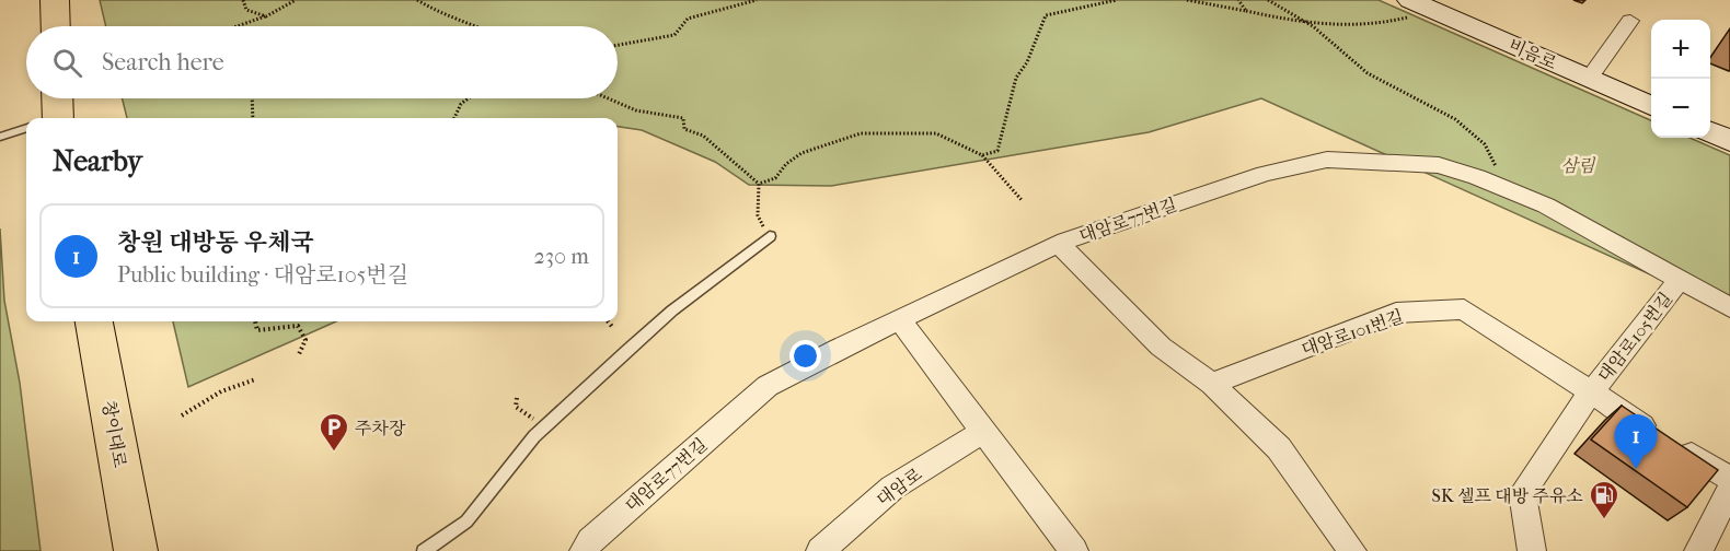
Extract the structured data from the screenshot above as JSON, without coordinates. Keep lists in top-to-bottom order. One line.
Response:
{"streets":{"main road":["창이대로"],"street":["비음로","대암로77번길","대암로101번길","대암로105번길","대암로"]},"crossings":[["대암로77번길","대암로105번길"],["대암로101번길","대암로105번길"]],"parks":["삼림"],"places":{"parking":["주차장"],"fuel station":["SK 셀프 대방 주유소"]},"page":{"map_buttons":["+","−"],"search":"Search here","heading":"Nearby","list":[{"mark":"1","name":"창원 대방동 우체국","note":"Public building · 대암로105번길","value":"230 m"}],"pins":"1"}}
